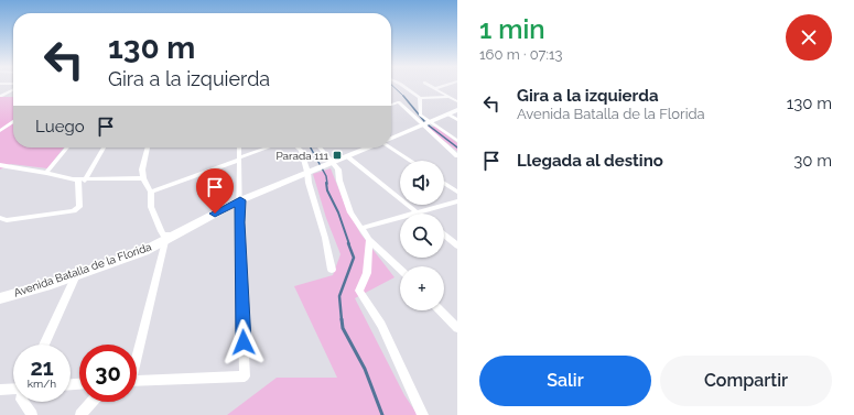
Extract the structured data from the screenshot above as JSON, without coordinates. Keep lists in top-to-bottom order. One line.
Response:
{"streets":{"street":["Avenida Batalla de la Florida"]},"places":{"transit":["Parada 111"]},"page":{"heading":["1 min","160 m · 07:13"],"turn":["130 m","Gira a la izquierda"],"list":[{"name":"Gira a la izquierda","note":"Avenida Batalla de la Florida","value":"130 m"},{"name":"Llegada al destino","value":"30 m"}],"then":"Luego","map_buttons":"+","speed":"21 km/h","limit":"30","buttons":["Salir","Compartir"]}}
